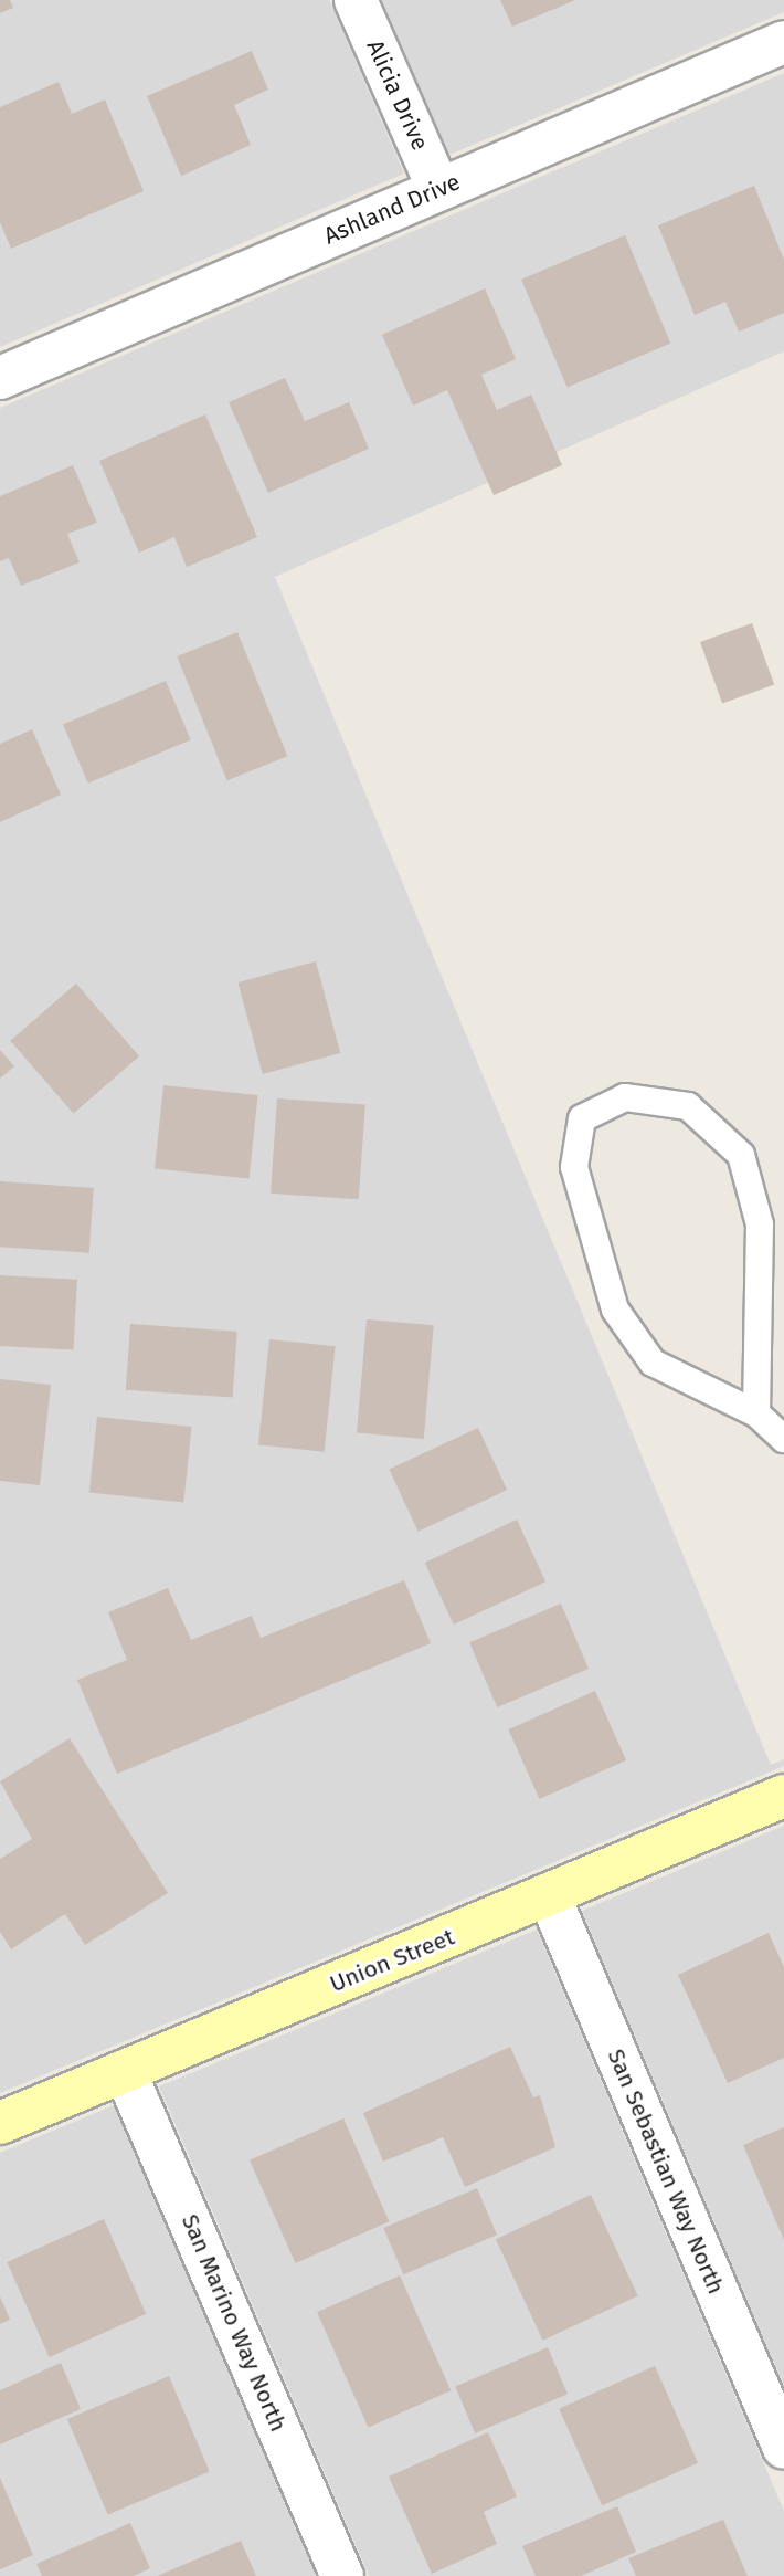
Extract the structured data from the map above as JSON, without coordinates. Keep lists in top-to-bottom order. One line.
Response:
{"streets":{"street":["Alicia Drive","Ashland Drive","Union Street","San Sebastian Way North","San Marino Way North"]},"crossings":[["Alicia Drive","Ashland Drive"],["Union Street","San Sebastian Way North"],["Union Street","San Marino Way North"]]}
